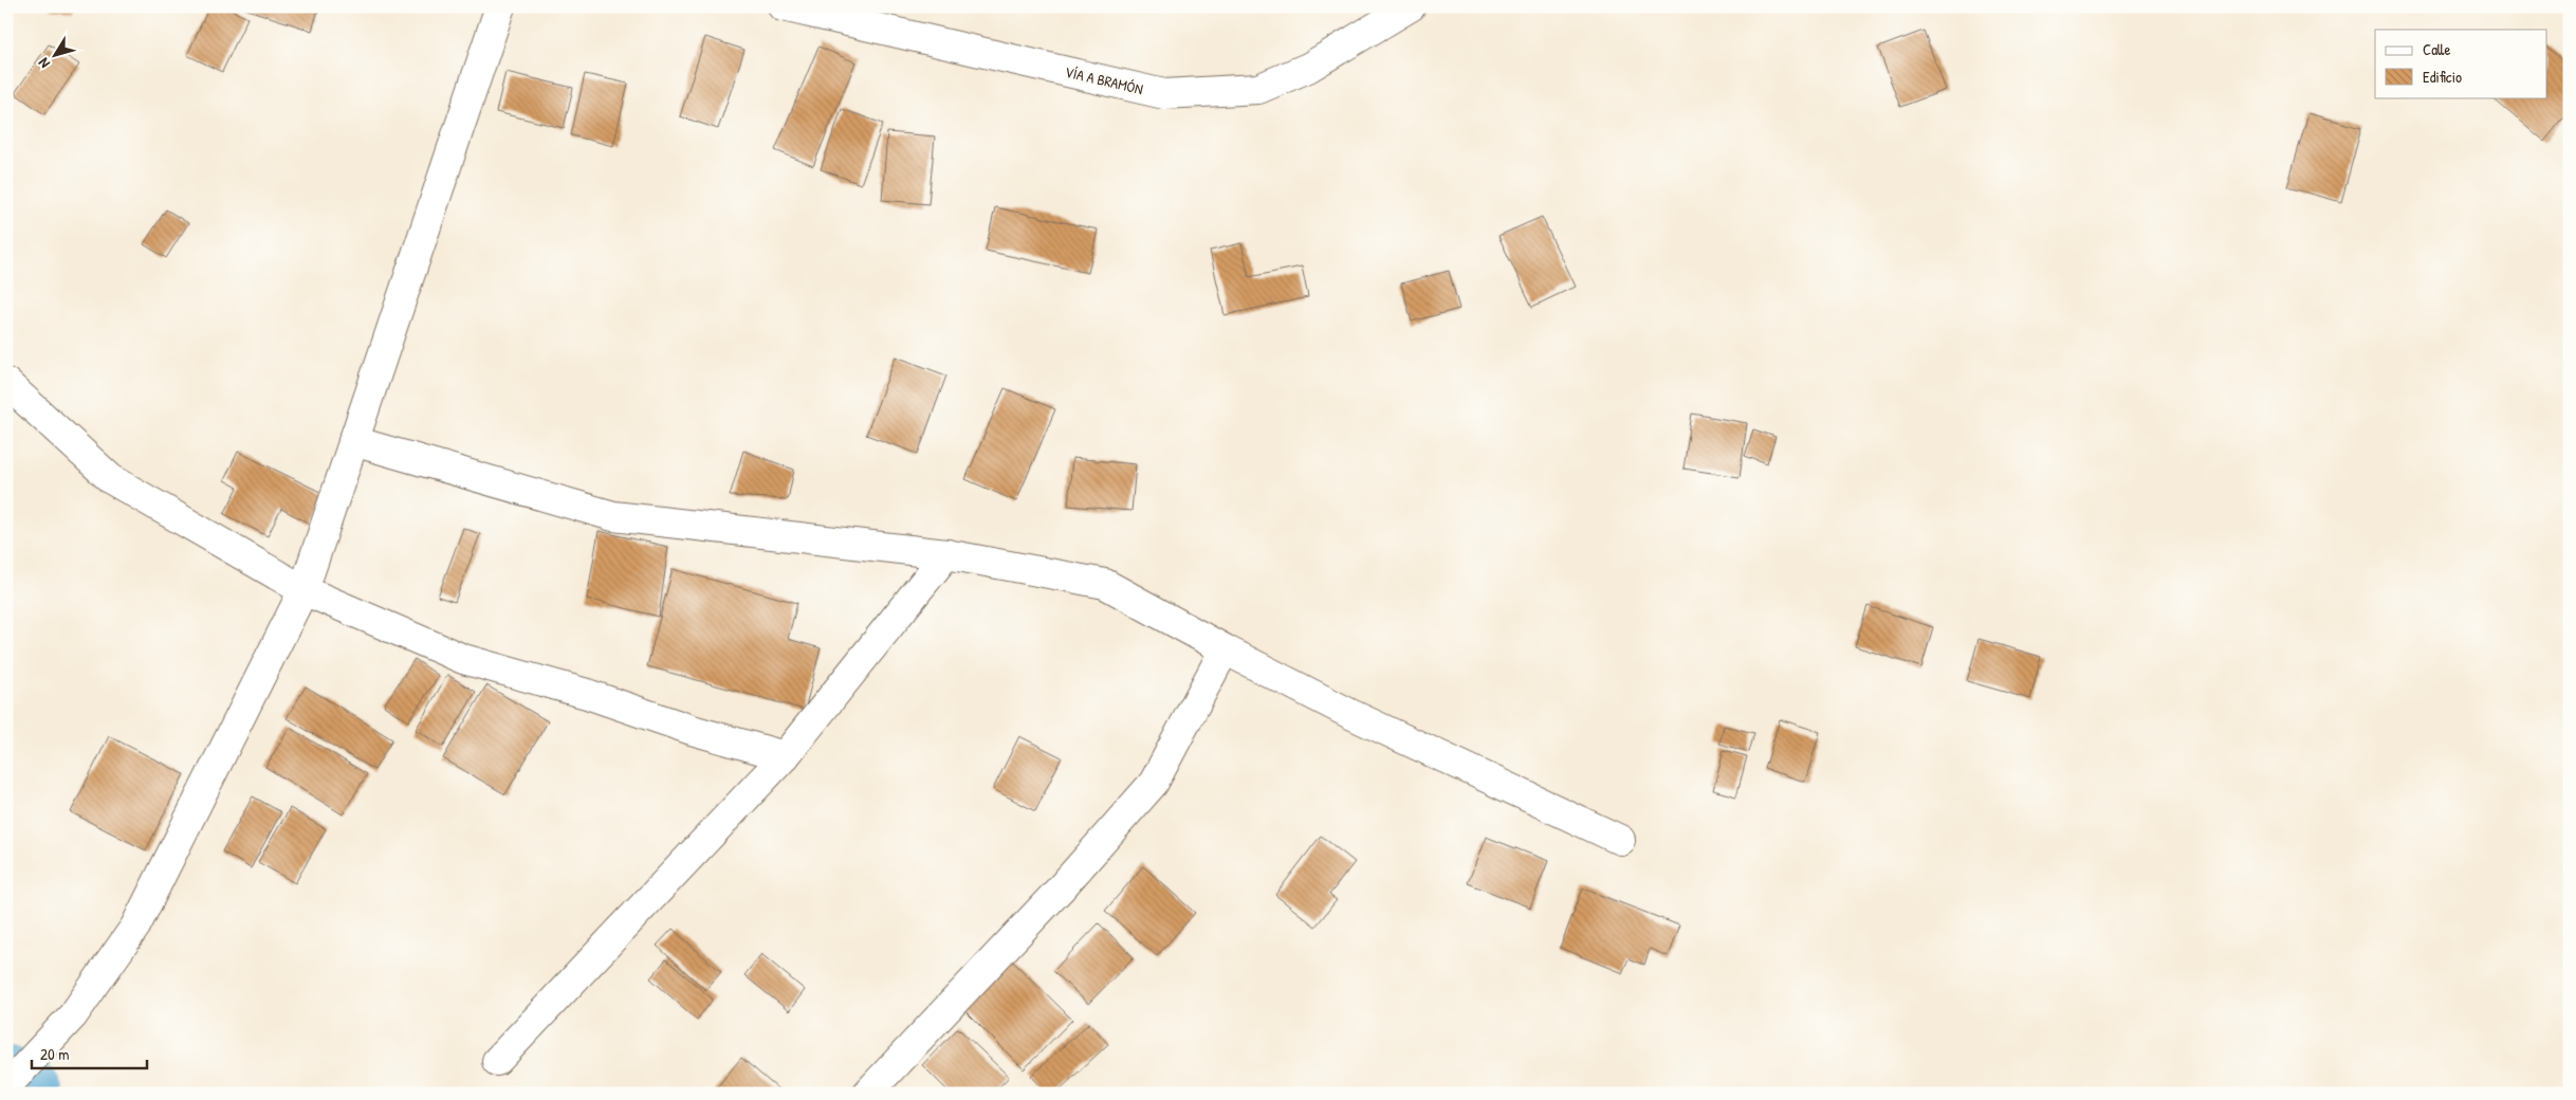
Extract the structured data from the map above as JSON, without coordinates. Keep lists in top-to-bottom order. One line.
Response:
{"streets":{"street":["VÍA A BRAMÓN"]},"legend":["Calle","Edificio"],"scale_bar":"20 m","north":"bottom left"}
